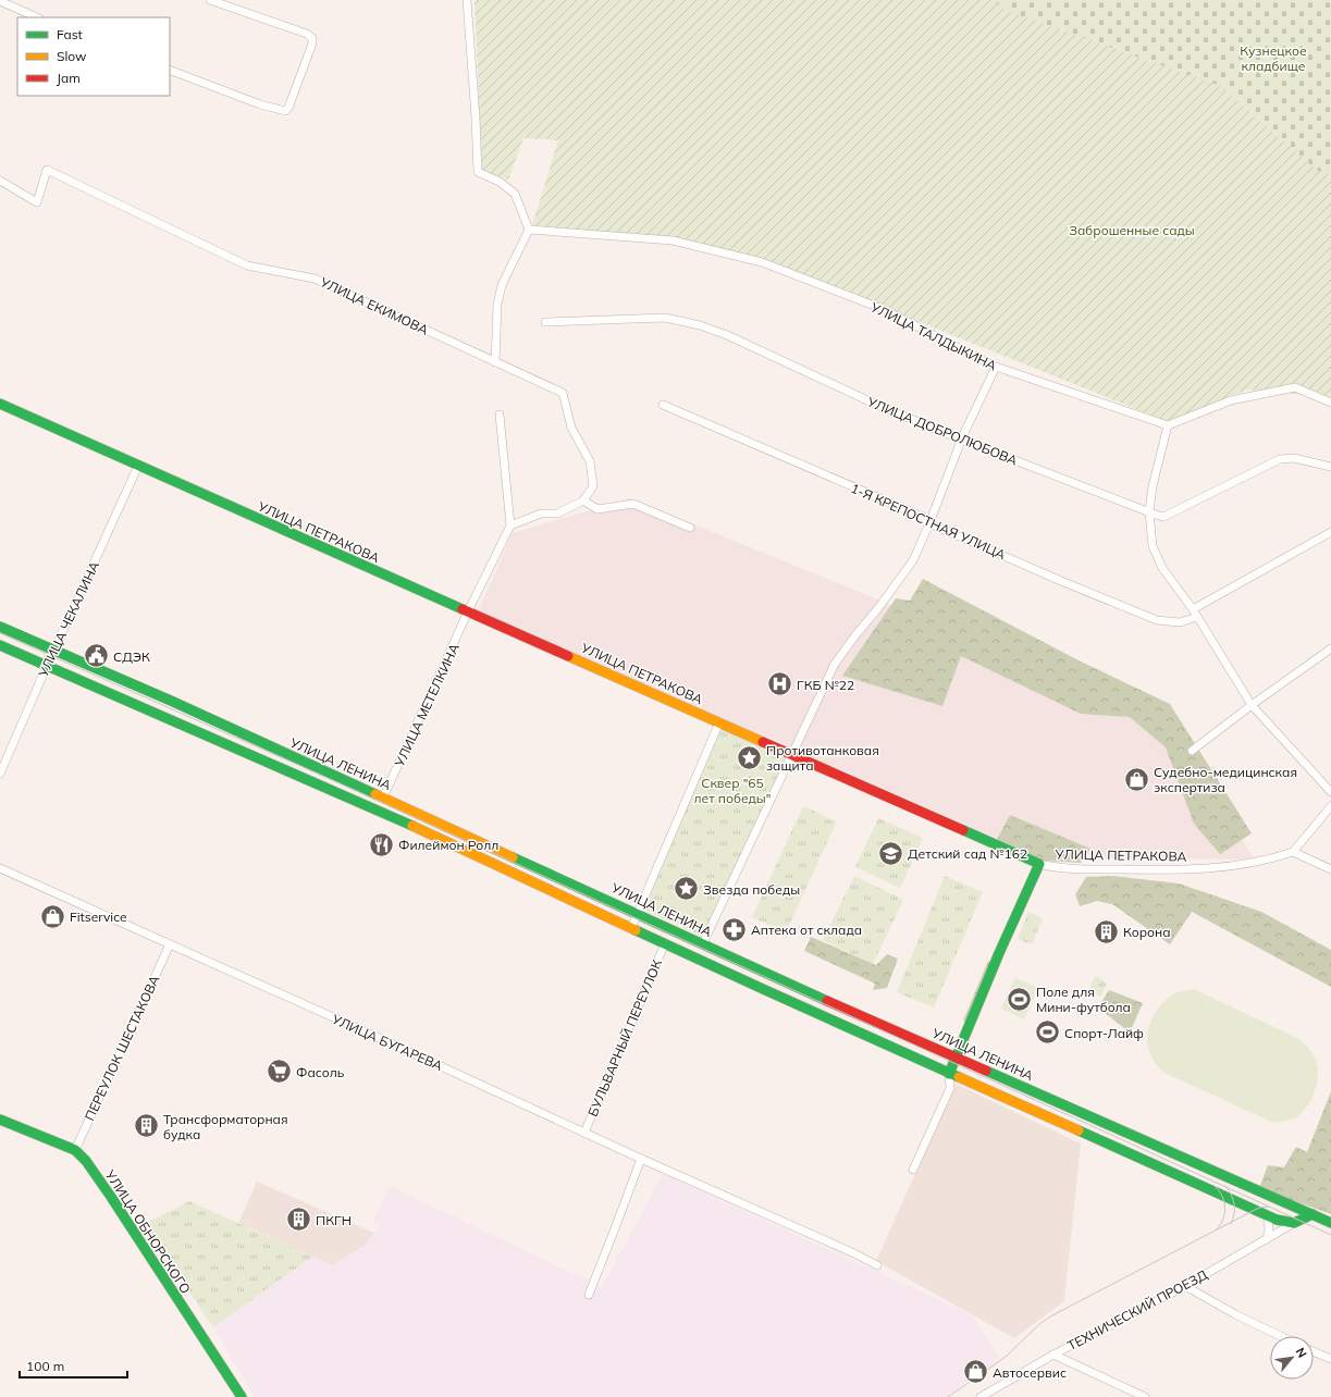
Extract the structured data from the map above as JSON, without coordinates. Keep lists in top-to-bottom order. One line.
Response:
{"streets":{"main road":["УЛИЦА ПЕТРАКОВА","УЛИЦА ЛЕНИНА","УЛИЦА ОБНОРСКОГО"],"street":["УЛИЦА ЕКИМОВА","УЛИЦА ТАЛДЫКИНА","УЛИЦА ДОБРОЛЮБОВА","1-Я КРЕПОСТНАЯ УЛИЦА","УЛИЦА ЧЕКАЛИНА","УЛИЦА МЕТЕЛКИНА","БУЛЬВАРНЫЙ ПЕРЕУЛОК","УЛИЦА БУГАРЕВА","ПЕРЕУЛОК ШЕСТАКОВА","ТЕХНИЧЕСКИЙ ПРОЕЗД"]},"crossings":[["УЛИЦА ПЕТРАКОВА","УЛИЦА ЧЕКАЛИНА"],["УЛИЦА ПЕТРАКОВА","УЛИЦА МЕТЕЛКИНА"],["УЛИЦА ЧЕКАЛИНА","УЛИЦА ЛЕНИНА"],["УЛИЦА МЕТЕЛКИНА","УЛИЦА ЛЕНИНА"],["УЛИЦА ЛЕНИНА","БУЛЬВАРНЫЙ ПЕРЕУЛОК"],["УЛИЦА ЛЕНИНА","ТЕХНИЧЕСКИЙ ПРОЕЗД"],["БУЛЬВАРНЫЙ ПЕРЕУЛОК","УЛИЦА БУГАРЕВА"],["УЛИЦА БУГАРЕВА","ПЕРЕУЛОК ШЕСТАКОВА"],["ПЕРЕУЛОК ШЕСТАКОВА","УЛИЦА ОБНОРСКОГО"]],"parks":["Кузнецкое кладбище","Заброшенные сады","Сквер \"65 лет победы\""],"places":{"public building":["СДЭК"],"hospital":["ГКБ №22"],"place":["Противотанковая защита","Звезда победы"],"shop":["Судебно-медицинская экспертиза","Fitservice","Автосервис"],"restaurant":["Филеймон Ролл"],"school or university":["Детский сад №162"],"pharmacy":["Аптека от склада"],"building":["Корона","Трансформаторная будка","ПКГН"],"sports":["Поле для Мини-футбола","Спорт-Лайф"],"supermarket":["Фасоль"]},"legend":["Fast","Slow","Jam"],"scale_bar":"100 m","north":"top right"}
